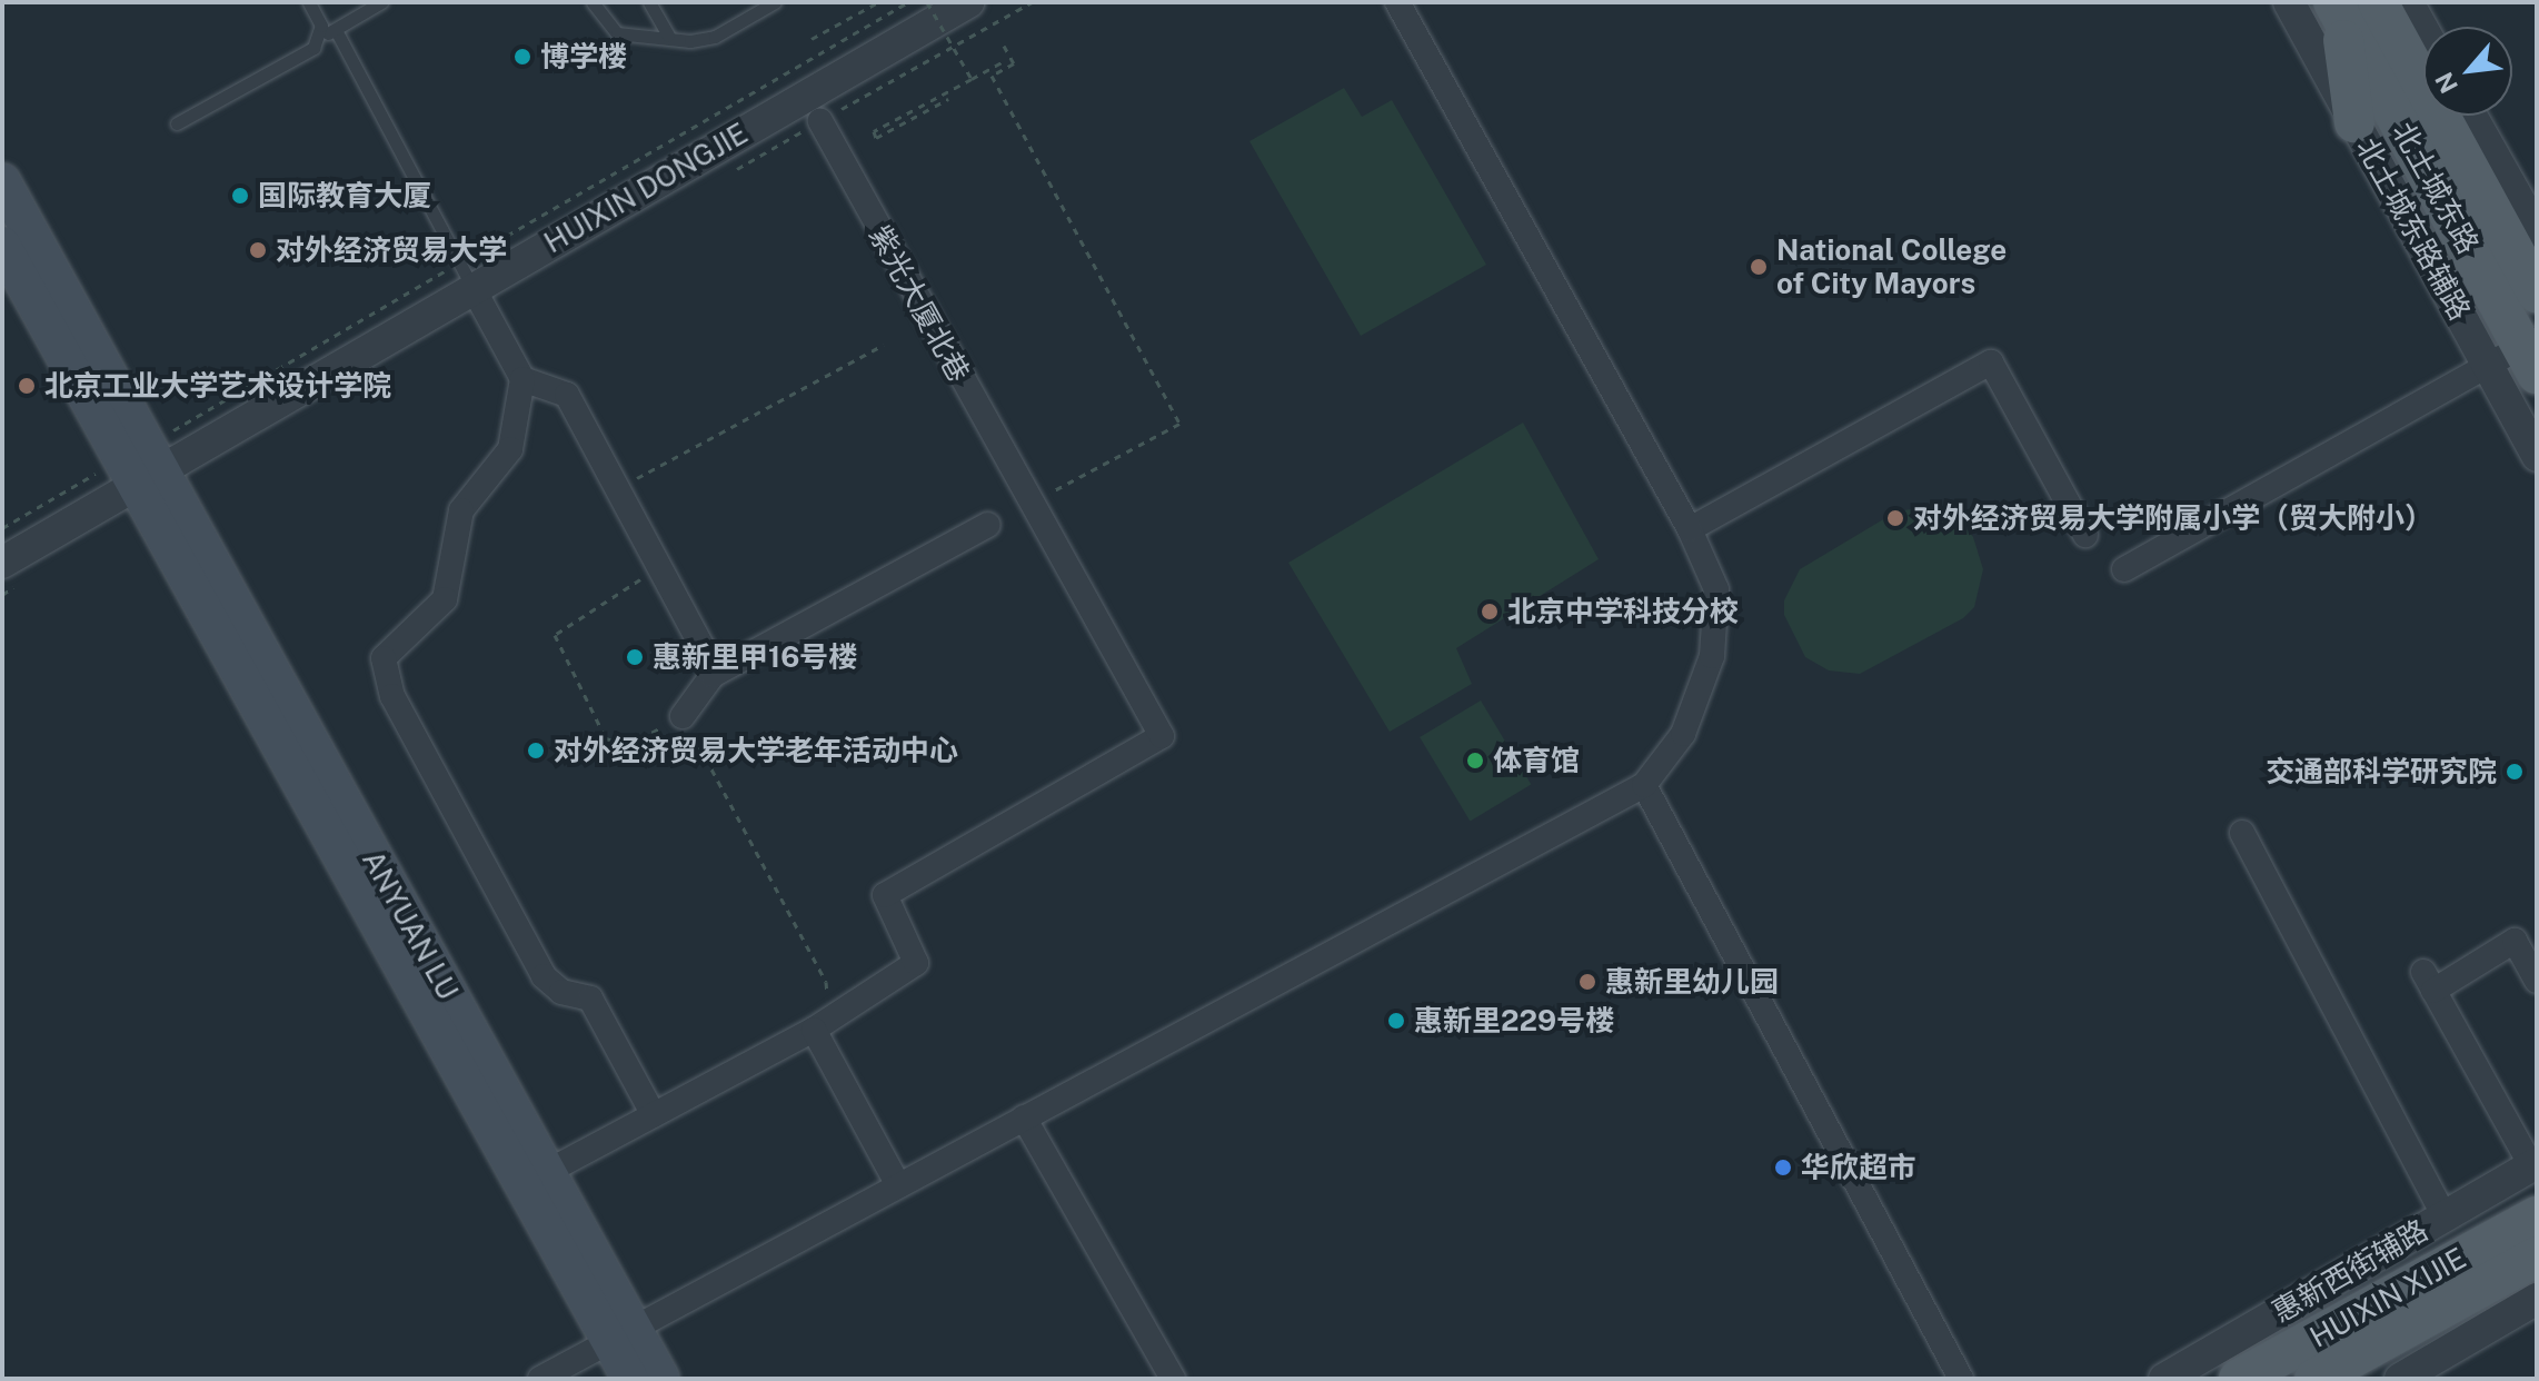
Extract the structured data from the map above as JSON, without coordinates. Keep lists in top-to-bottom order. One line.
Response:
{"streets":{"main road":["北土城东路","ANYUAN LU","HUIXIN XIJIE"],"street":["HUIXIN DONGJIE","北土城东路辅路","紫光大厦北巷","惠新西街辅路"]},"crossings":[["HUIXIN DONGJIE","ANYUAN LU"],["北土城东路","北土城东路辅路"]],"places":["博学楼","国际教育大厦","对外经济贸易大学","National College of City Mayors","北京工业大学艺术设计学院","对外经济贸易大学附属小学（贸大附小）","北京中学科技分校","惠新里甲16号楼","对外经济贸易大学老年活动中心","体育馆","交通部科学研究院","惠新里幼儿园","惠新里229号楼","华欣超市"],"north":"bottom left"}
